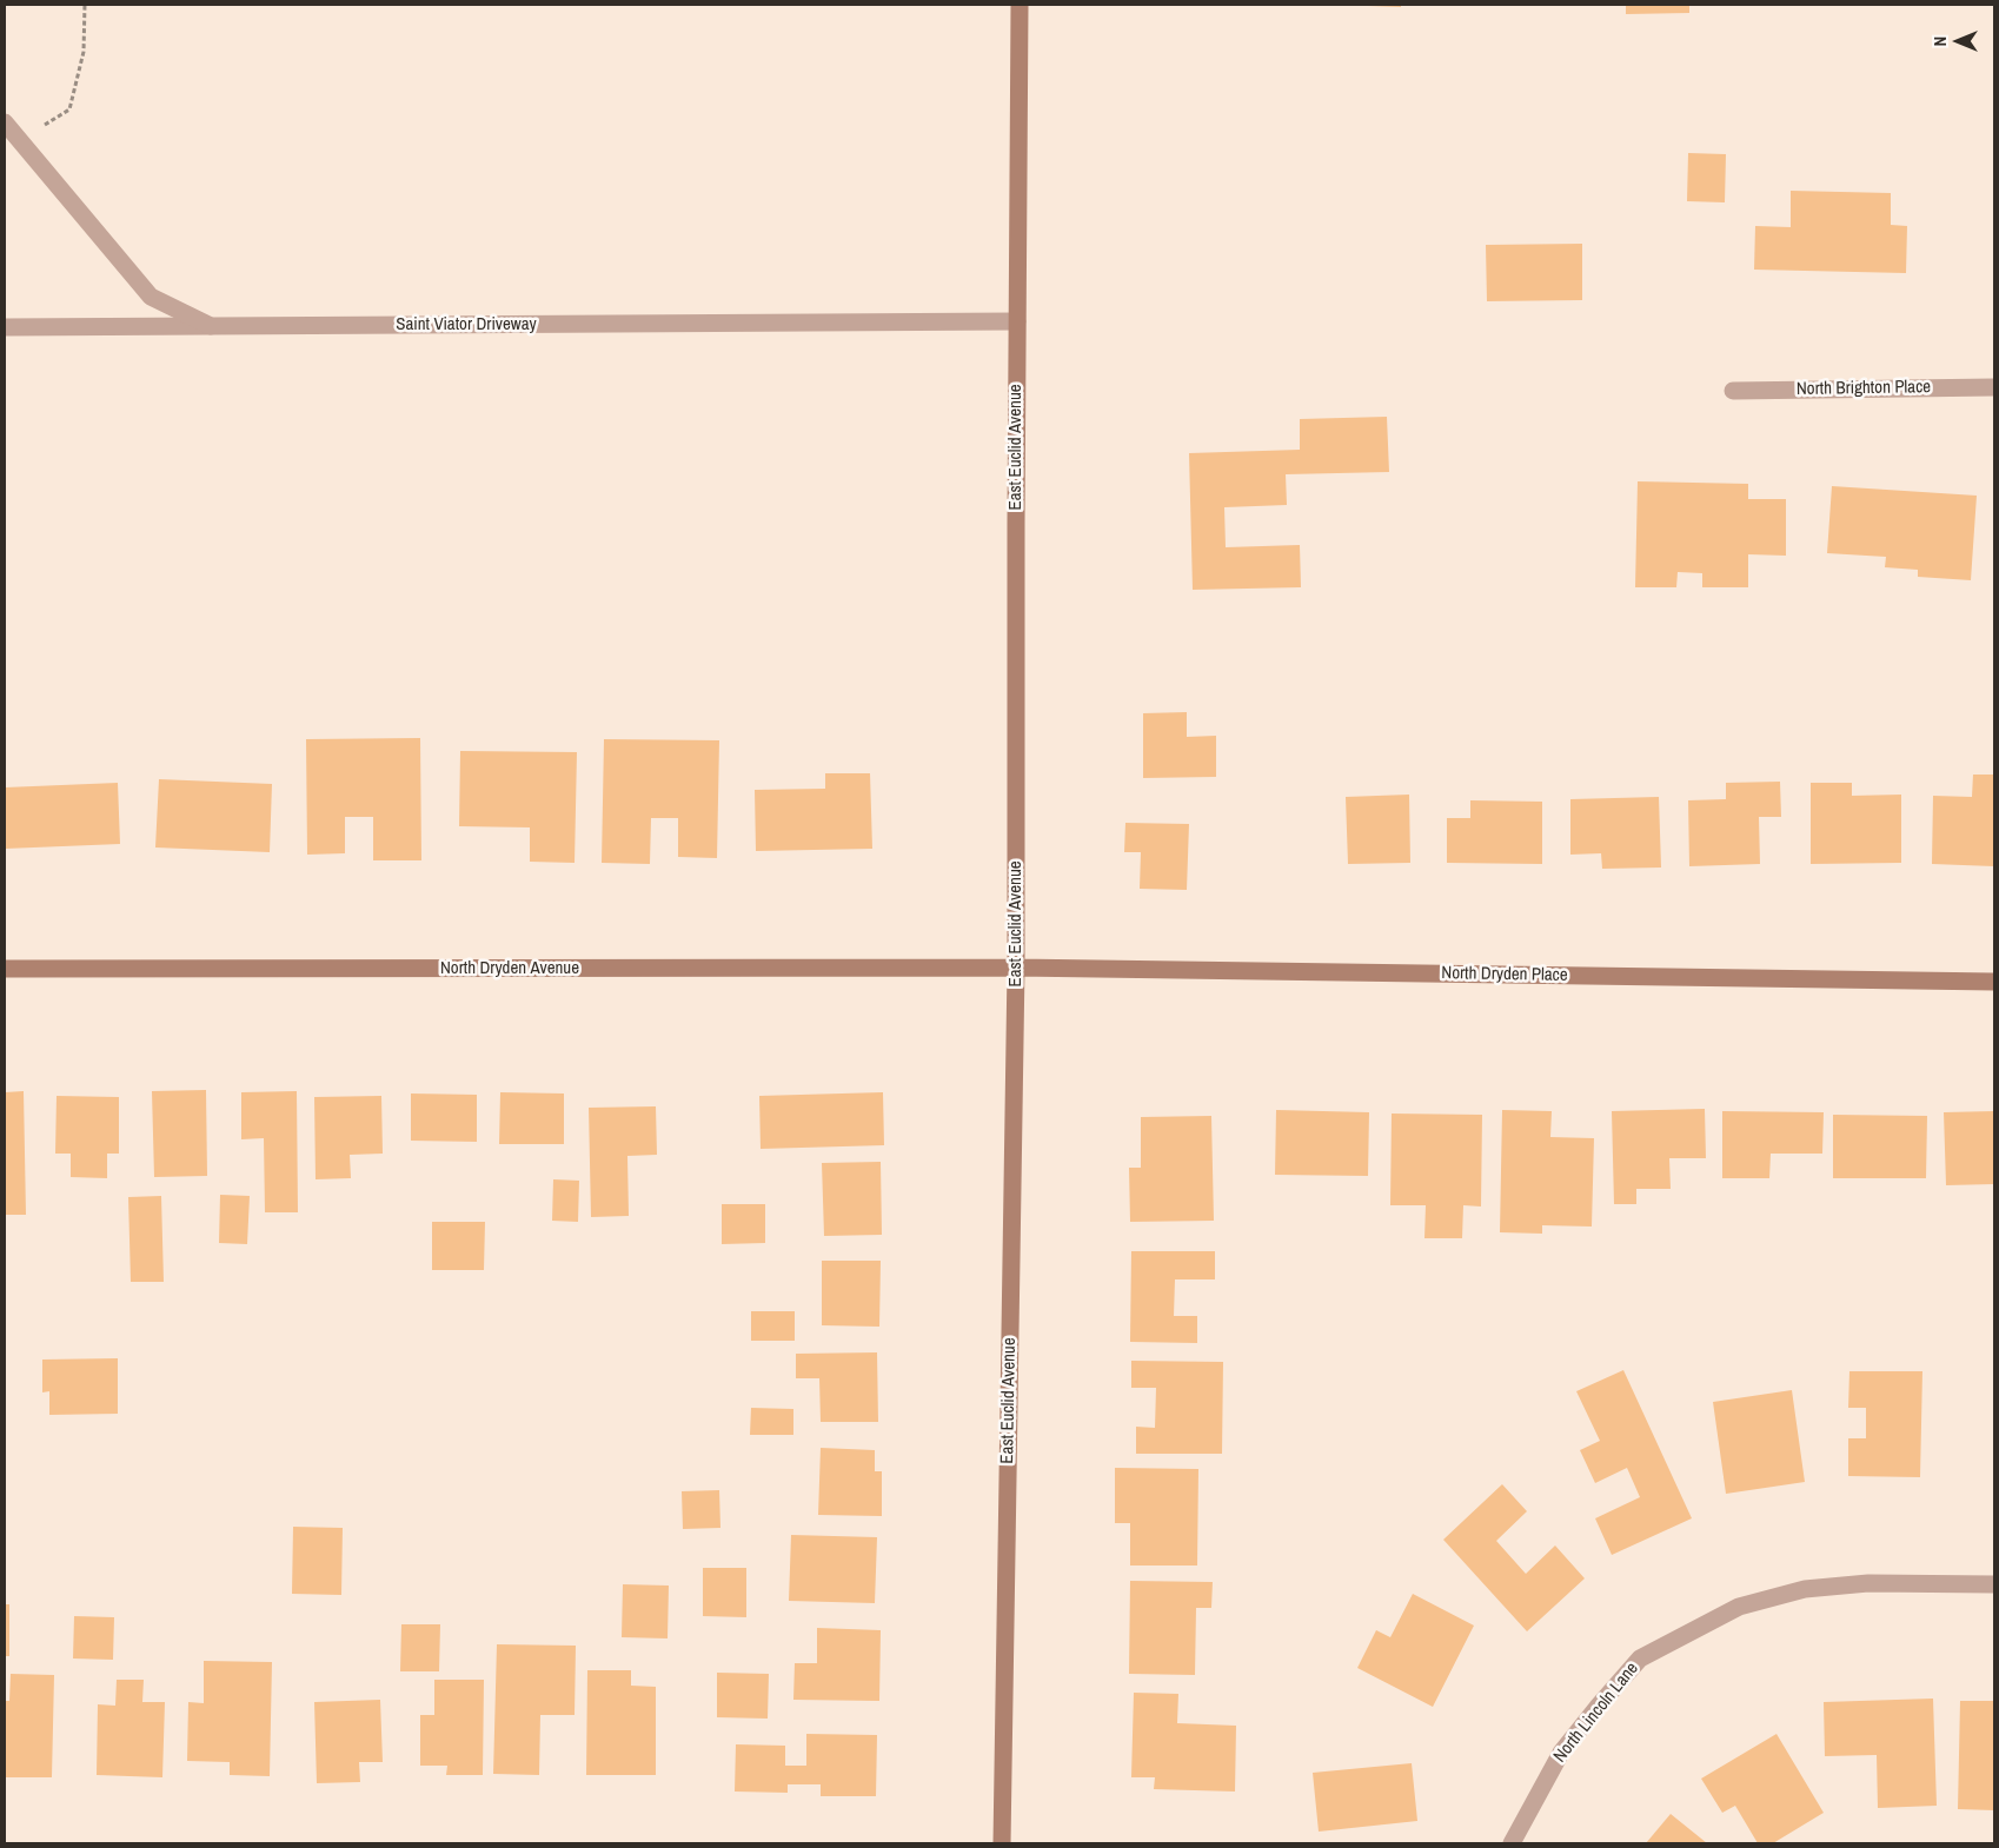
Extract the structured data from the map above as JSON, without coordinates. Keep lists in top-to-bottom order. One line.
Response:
{"streets":{"street":["Saint Viator Driveway","North Brighton Place","East Euclid Avenue","North Dryden Avenue","North Dryden Place","North Lincoln Lane"]},"crossings":[["Saint Viator Driveway","East Euclid Avenue"],["East Euclid Avenue","North Dryden Avenue"],["East Euclid Avenue","North Dryden Place"],["North Dryden Avenue","North Dryden Place"]],"north":"left"}
